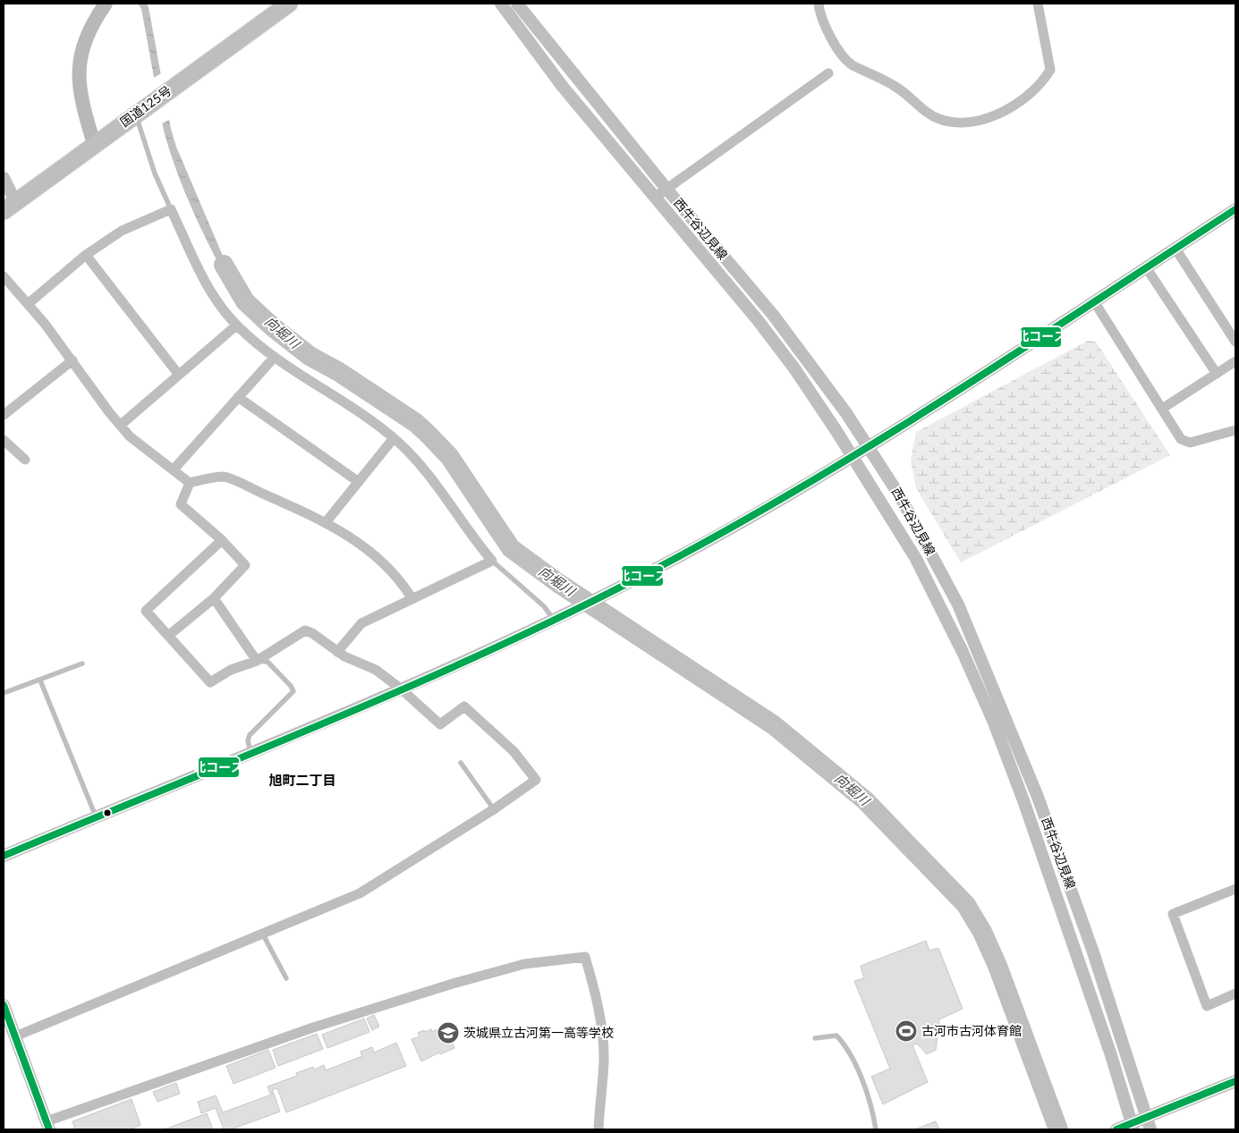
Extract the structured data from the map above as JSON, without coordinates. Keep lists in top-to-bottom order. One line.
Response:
{"streets":{"highway":["国道125号"],"street":["西牛谷辺見線"]},"districts":["旭町二丁目"],"water":["向堀川"],"places":{"sports":["古河市古河体育館"],"school or university":["茨城県立古河第一高等学校"]},"lines":["transit line 北コース"]}
